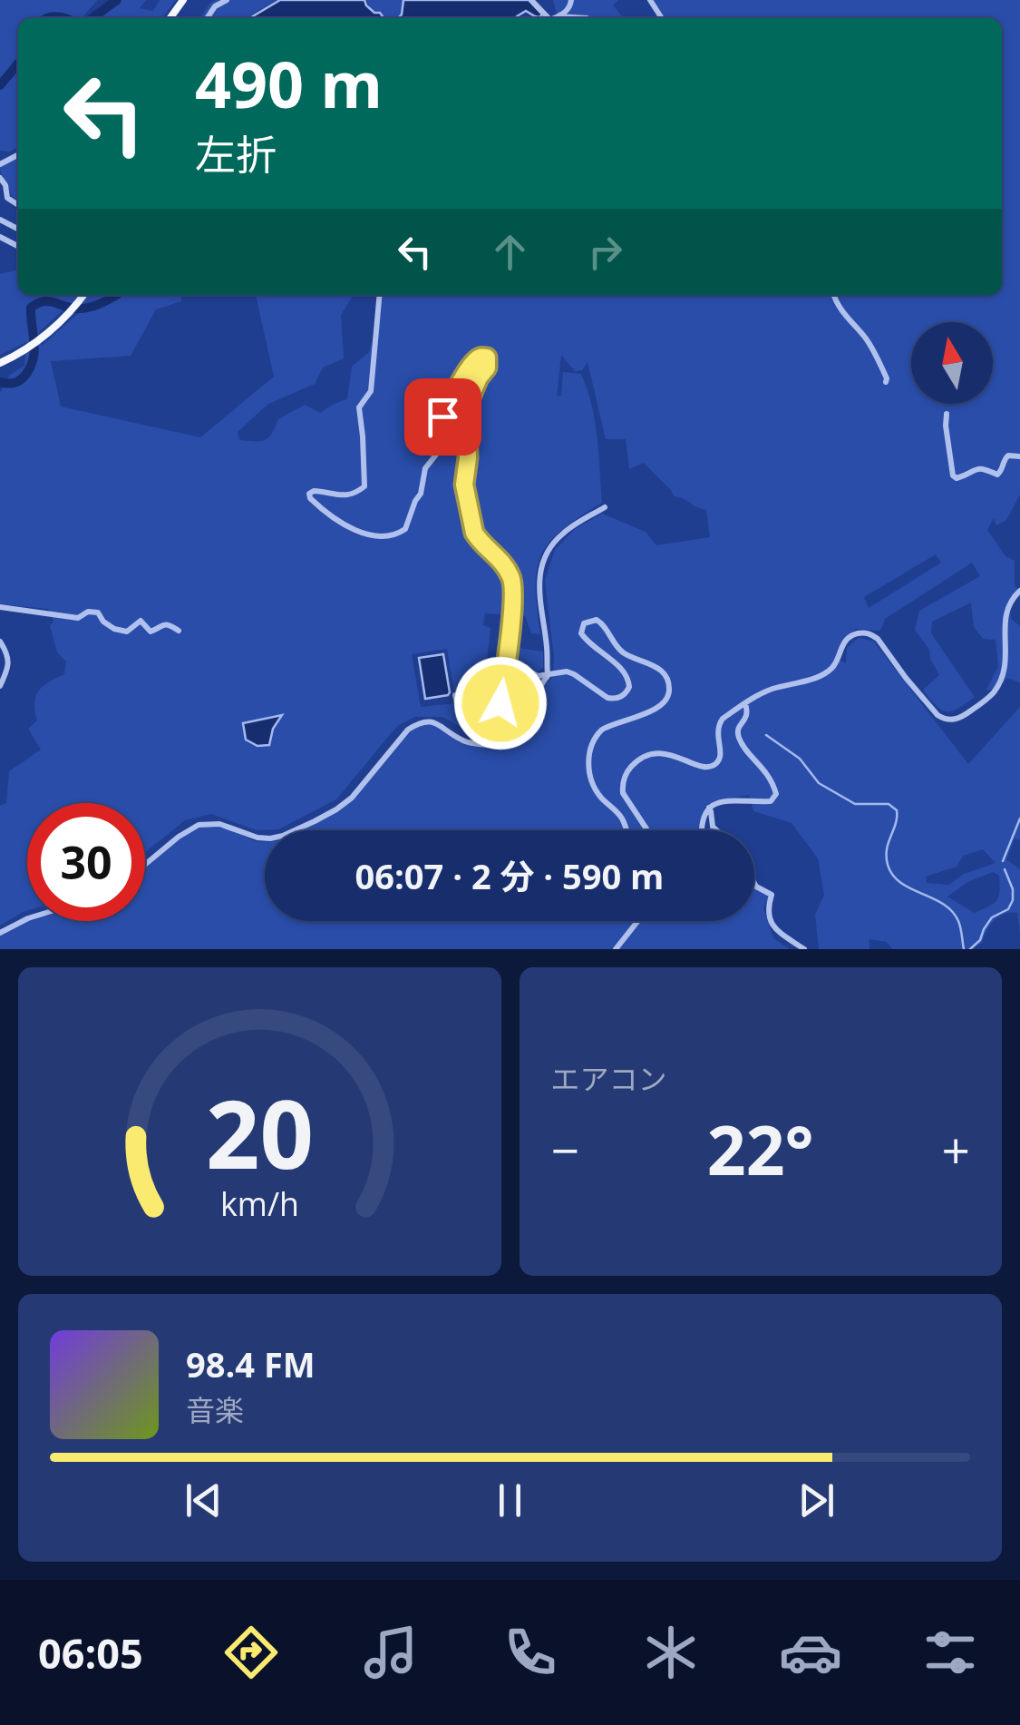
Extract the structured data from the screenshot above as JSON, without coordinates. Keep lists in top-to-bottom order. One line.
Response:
{"north":"top","page":{"turn":["490 m","左折"],"limit":"30","trip":"06:07 · 2 分 · 590 m","tile":"エアコン","heat":["−","22°","+"],"song":["98.4 FM","音楽"],"tabs":"06:05","gauge":["20","km/h"]}}
